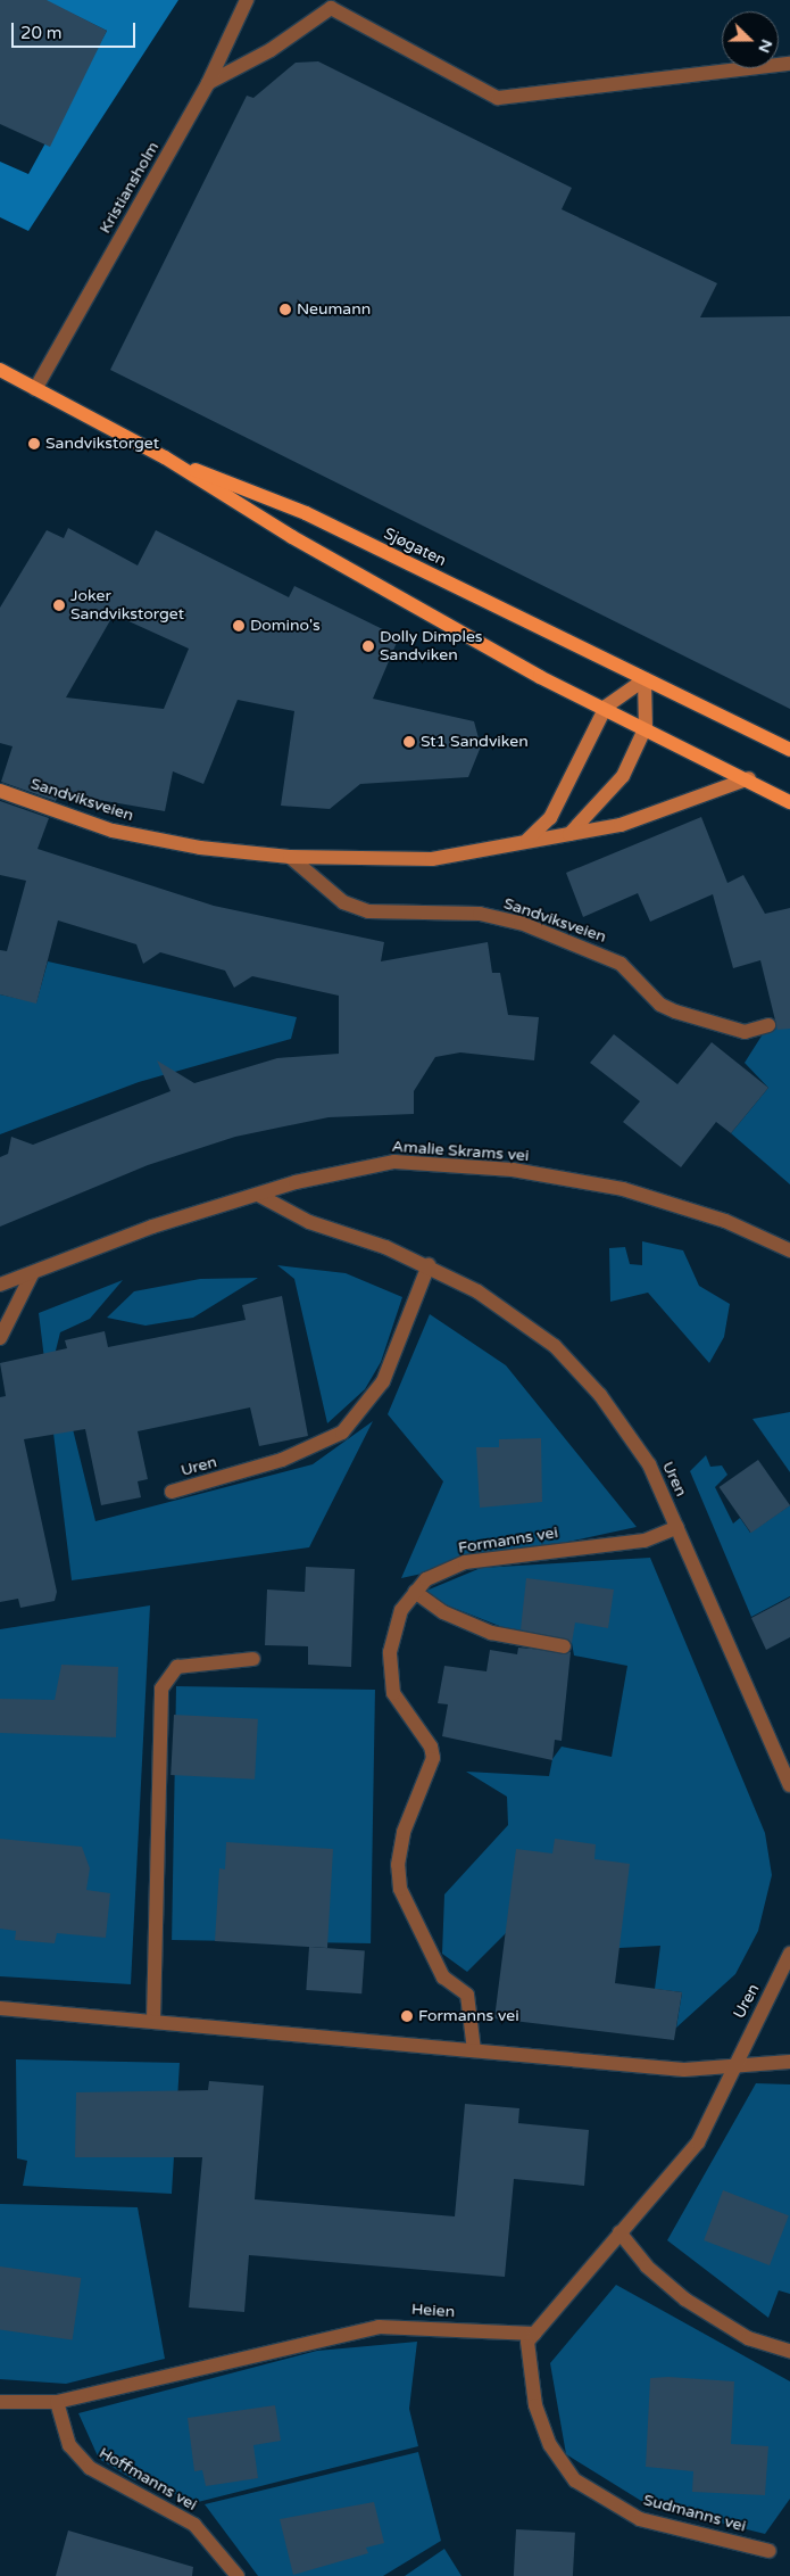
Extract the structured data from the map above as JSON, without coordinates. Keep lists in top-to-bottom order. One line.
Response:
{"streets":{"main road":["Sjøgaten","Sandviksveien"],"street":["Kristiansholm","Amalie Skrams vei","Uren","Formanns vei","Heien","Hoffmanns vei","Sudmanns vei"]},"crossings":[["Kristiansholm","Sjøgaten"],["Amalie Skrams vei","Uren"],["Uren","Formanns vei"],["Heien","Hoffmanns vei"],["Heien","Sudmanns vei"]],"places":["Neumann","Sandvikstorget","Joker Sandvikstorget","Domino's","Dolly Dimples Sandviken","St1 Sandviken","Formanns vei"],"scale_bar":"20 m","north":"right"}
